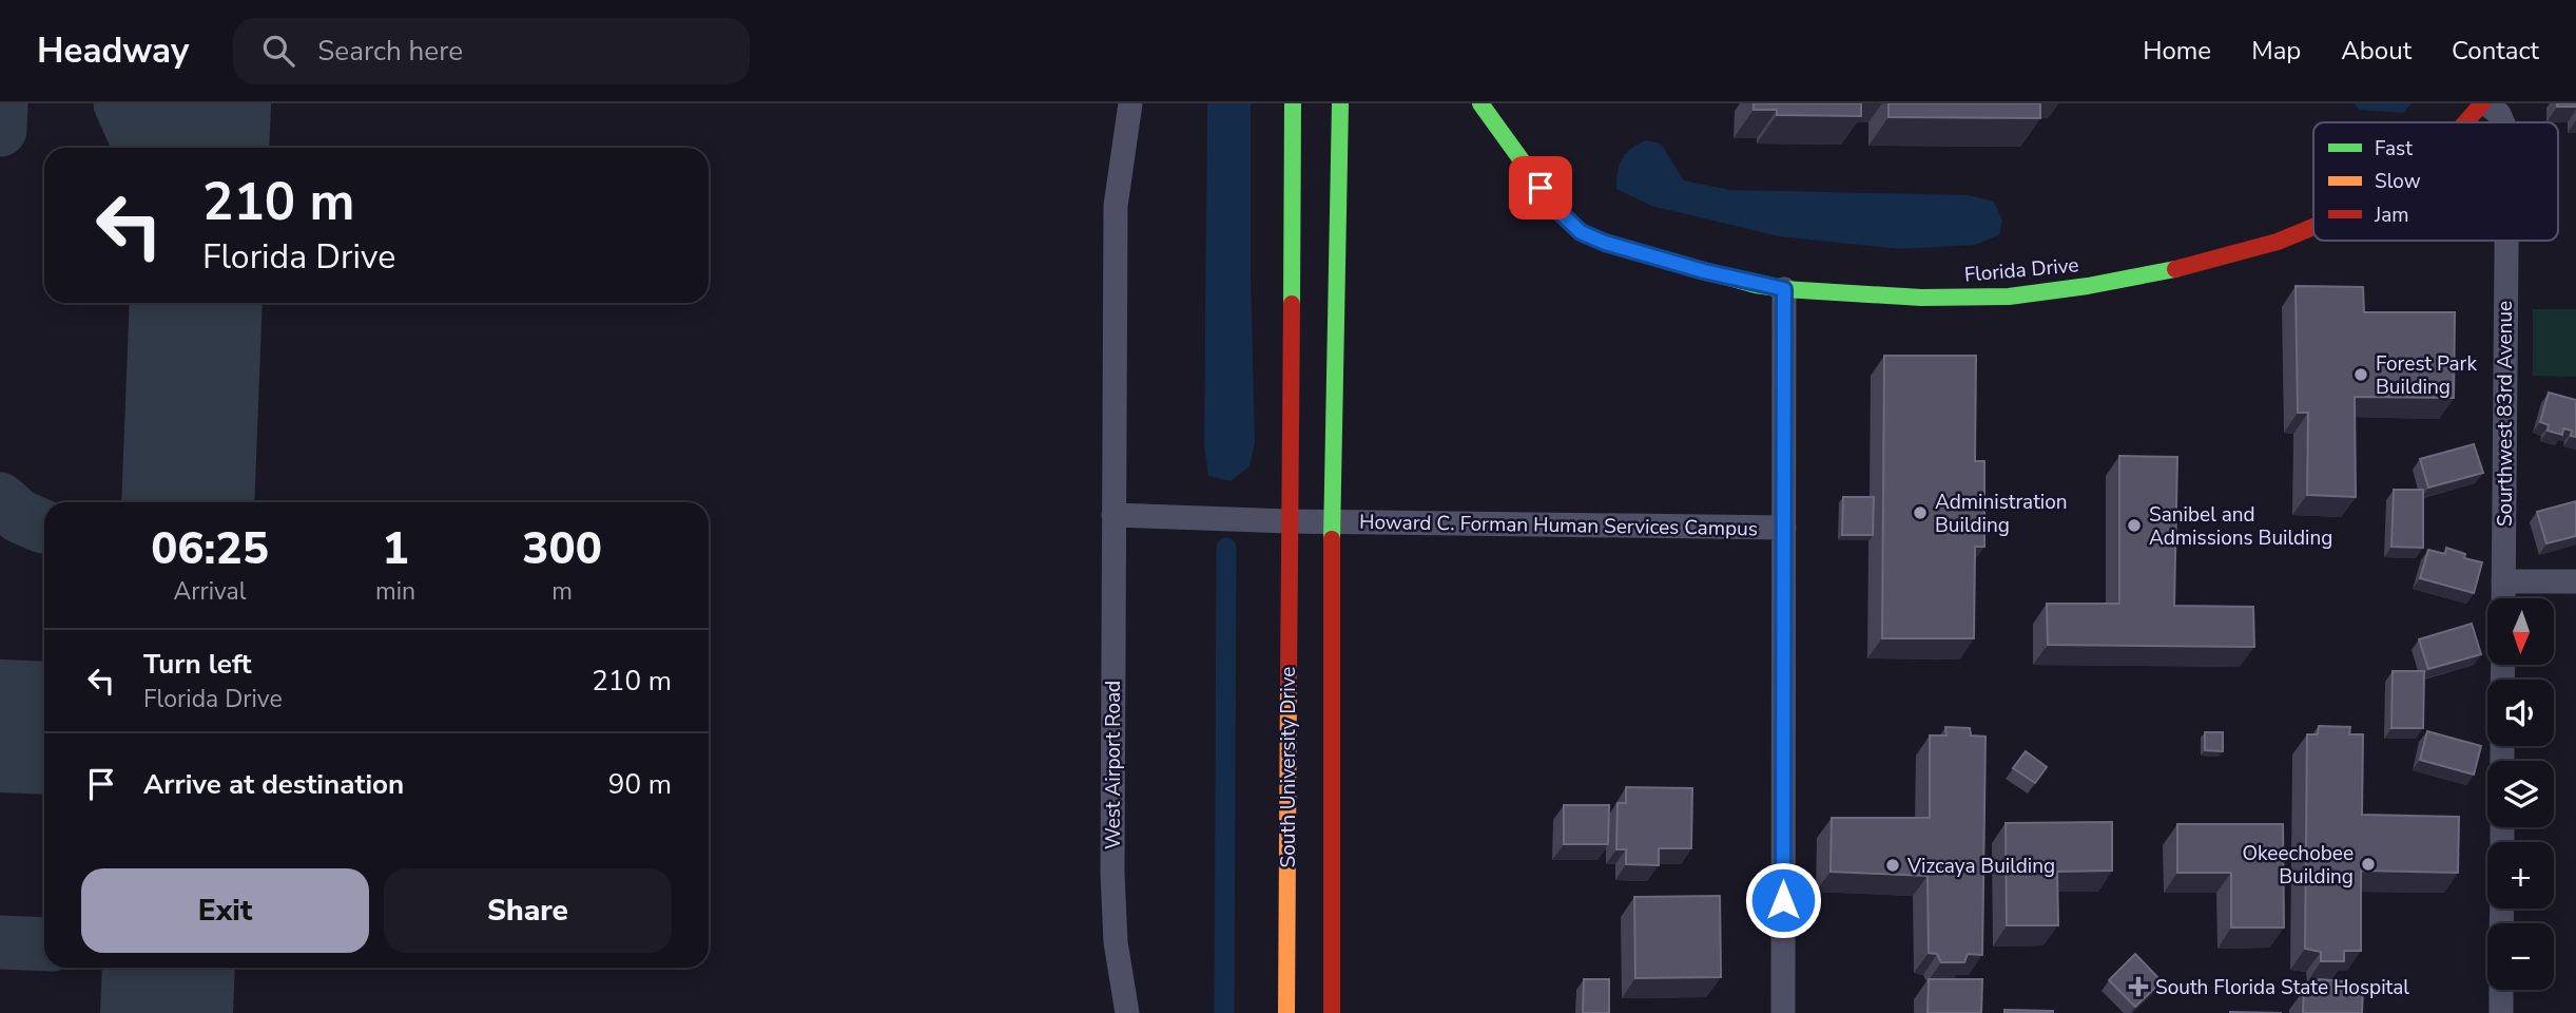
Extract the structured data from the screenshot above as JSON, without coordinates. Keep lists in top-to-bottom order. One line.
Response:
{"streets":{"main road":["Florida Drive","South University Drive"],"street":["Sourthwest 83rd Avenue","Howard C. Forman Human Services Campus","West Airport Road"]},"crossings":[["Florida Drive","Sourthwest 83rd Avenue"]],"places":{"other":["Forest Park Building","Administration Building","Sanibel and Admissions Building","Okeechobee Building","Vizcaya Building"],"health":["South Florida State Hospital"]},"legend":["Fast","Slow","Jam"],"north":"bottom","page":{"header":"Headway","search":"Search here","nav":["Home","Map","About","Contact"],"turn":["210 m","Florida Drive"],"eta":["06:25","Arrival","1","min","300","m"],"map_buttons":["+","−"],"list":[{"name":"Turn left","note":"Florida Drive","value":"210 m"},{"name":"Arrive at destination","value":"90 m"}],"buttons":["Exit","Share"]}}
